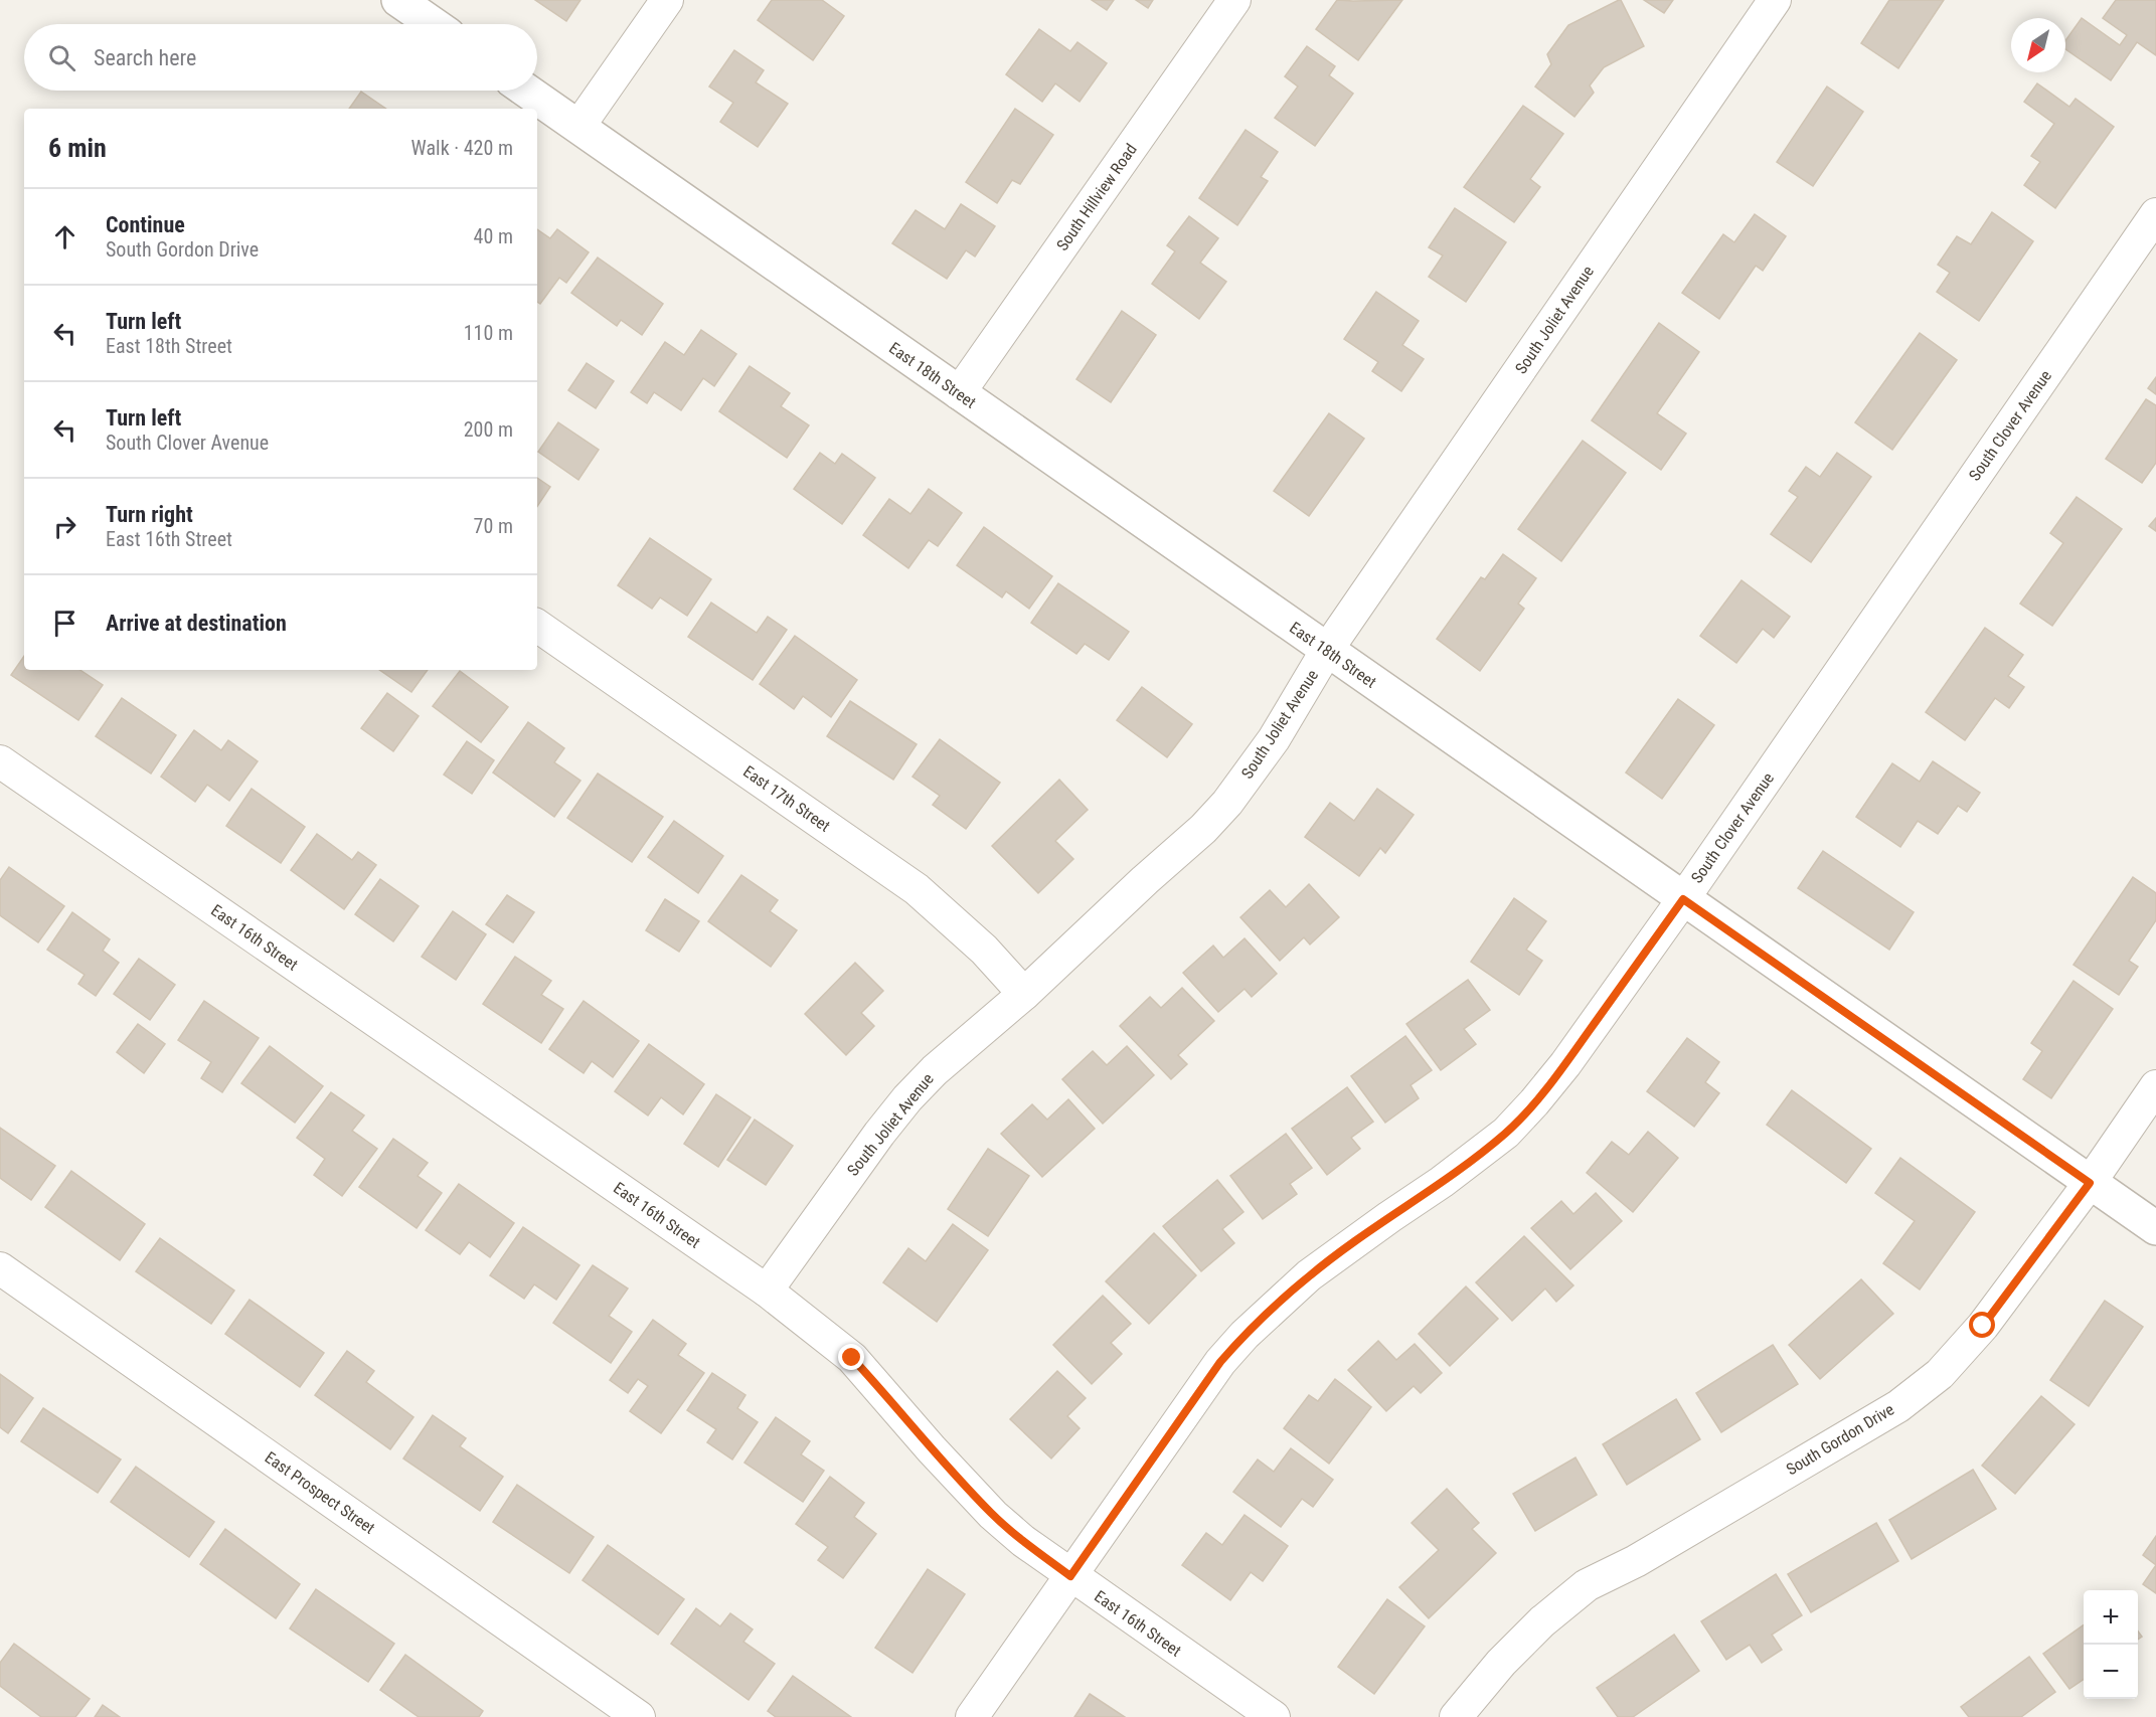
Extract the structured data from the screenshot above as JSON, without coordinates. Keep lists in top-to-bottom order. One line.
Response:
{"streets":{"street":["South Hillview Road","South Joliet Avenue","East 18th Street","South Clover Avenue","East 17th Street","East 16th Street","South Gordon Drive","East Prospect Street"]},"crossings":[["South Hillview Road","East 18th Street"],["South Joliet Avenue","East 18th Street"],["South Joliet Avenue","East 17th Street"],["South Joliet Avenue","East 16th Street"],["East 18th Street","South Clover Avenue"],["East 18th Street","South Gordon Drive"],["South Clover Avenue","East 16th Street"]],"north":"bottom left","page":{"search":"Search here","heading":["6 min","Walk · 420 m"],"list":[["Continue","South Gordon Drive","40 m"],["Turn left","East 18th Street","110 m"],["Turn left","South Clover Avenue","200 m"],["Turn right","East 16th Street","70 m"],"Arrive at destination"],"map_buttons":["+","−"]}}
